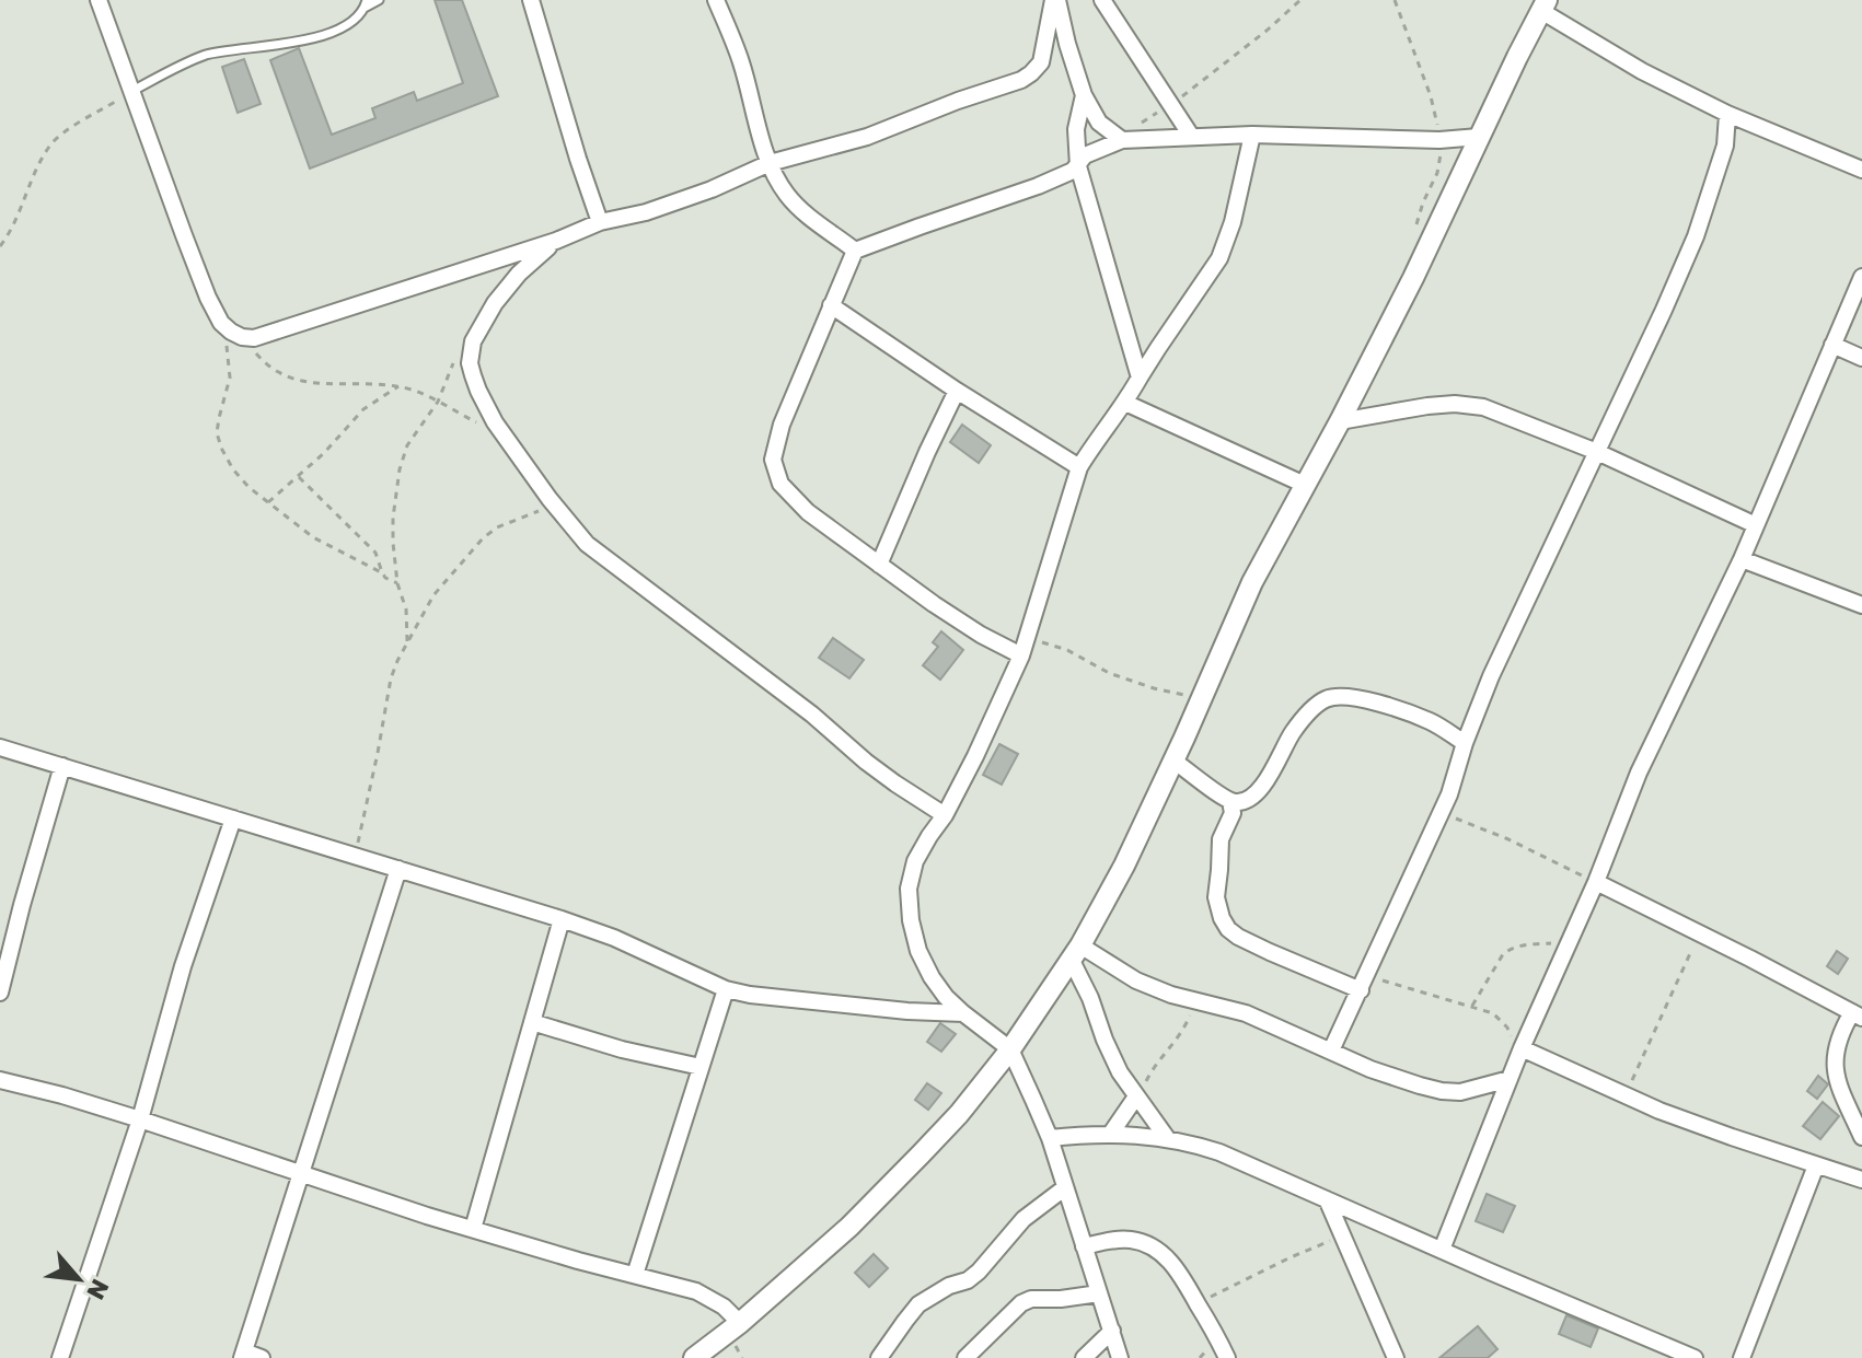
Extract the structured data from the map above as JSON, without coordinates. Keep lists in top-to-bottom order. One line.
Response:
{"north":"bottom right"}
